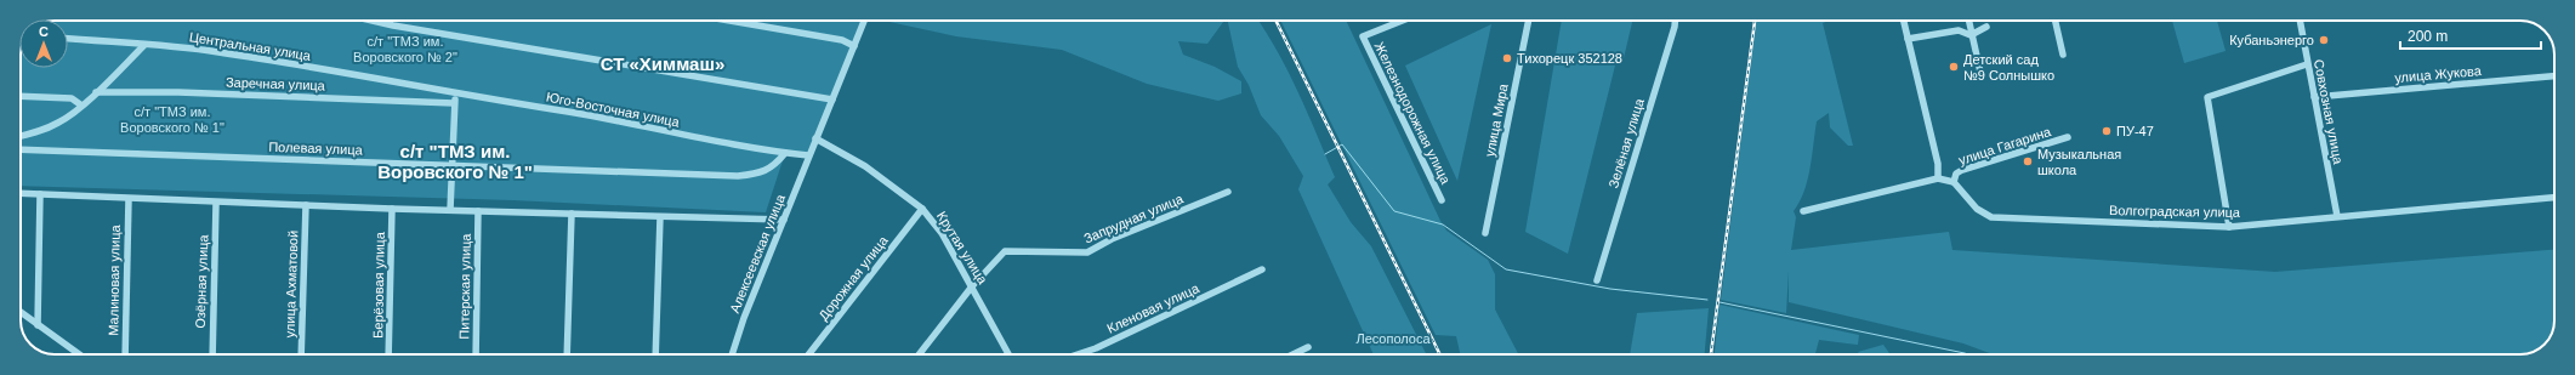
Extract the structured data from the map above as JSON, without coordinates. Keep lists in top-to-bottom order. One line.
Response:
{"streets":{"street":["Центральная улица","улица Жукова","Заречная улица","Юго-Восточная улица","Совхозная улица","Железнодорожная улица","улица Мира","Зелёная улица","улица Гагарина","Полевая улица","Волгоградская улица","Запрудная улица","Крутая улица","Алексеевская улица","Дорожная улица","Малиновая улица","Озёрная улица","улица Ахматовой","Берёзовая улица","Питерская улица","Кленовая улица"]},"crossings":[["Центральная улица","Юго-Восточная улица"],["улица Жукова","Совхозная улица"],["Юго-Восточная улица","Полевая улица"],["Юго-Восточная улица","Алексеевская улица"],["Совхозная улица","Волгоградская улица"],["улица Гагарина","Волгоградская улица"],["Запрудная улица","Крутая улица"],["Крутая улица","Алексеевская улица"],["Крутая улица","Дорожная улица"]],"districts":["СТ «Химмаш»","с/т \"ТМЗ им. Воровского № 1\""],"parks":["с/т \"ТМЗ им. Воровского № 2\"","с/т \"ТМЗ им. Воровского № 1\"","Лесополоса"],"places":["Кубаньэнерго","Тихорецк 352128","Детский сад №9 Солнышко","ПУ-47","Музыкальная школа"],"scale_bar":"200 m","north":"top"}
